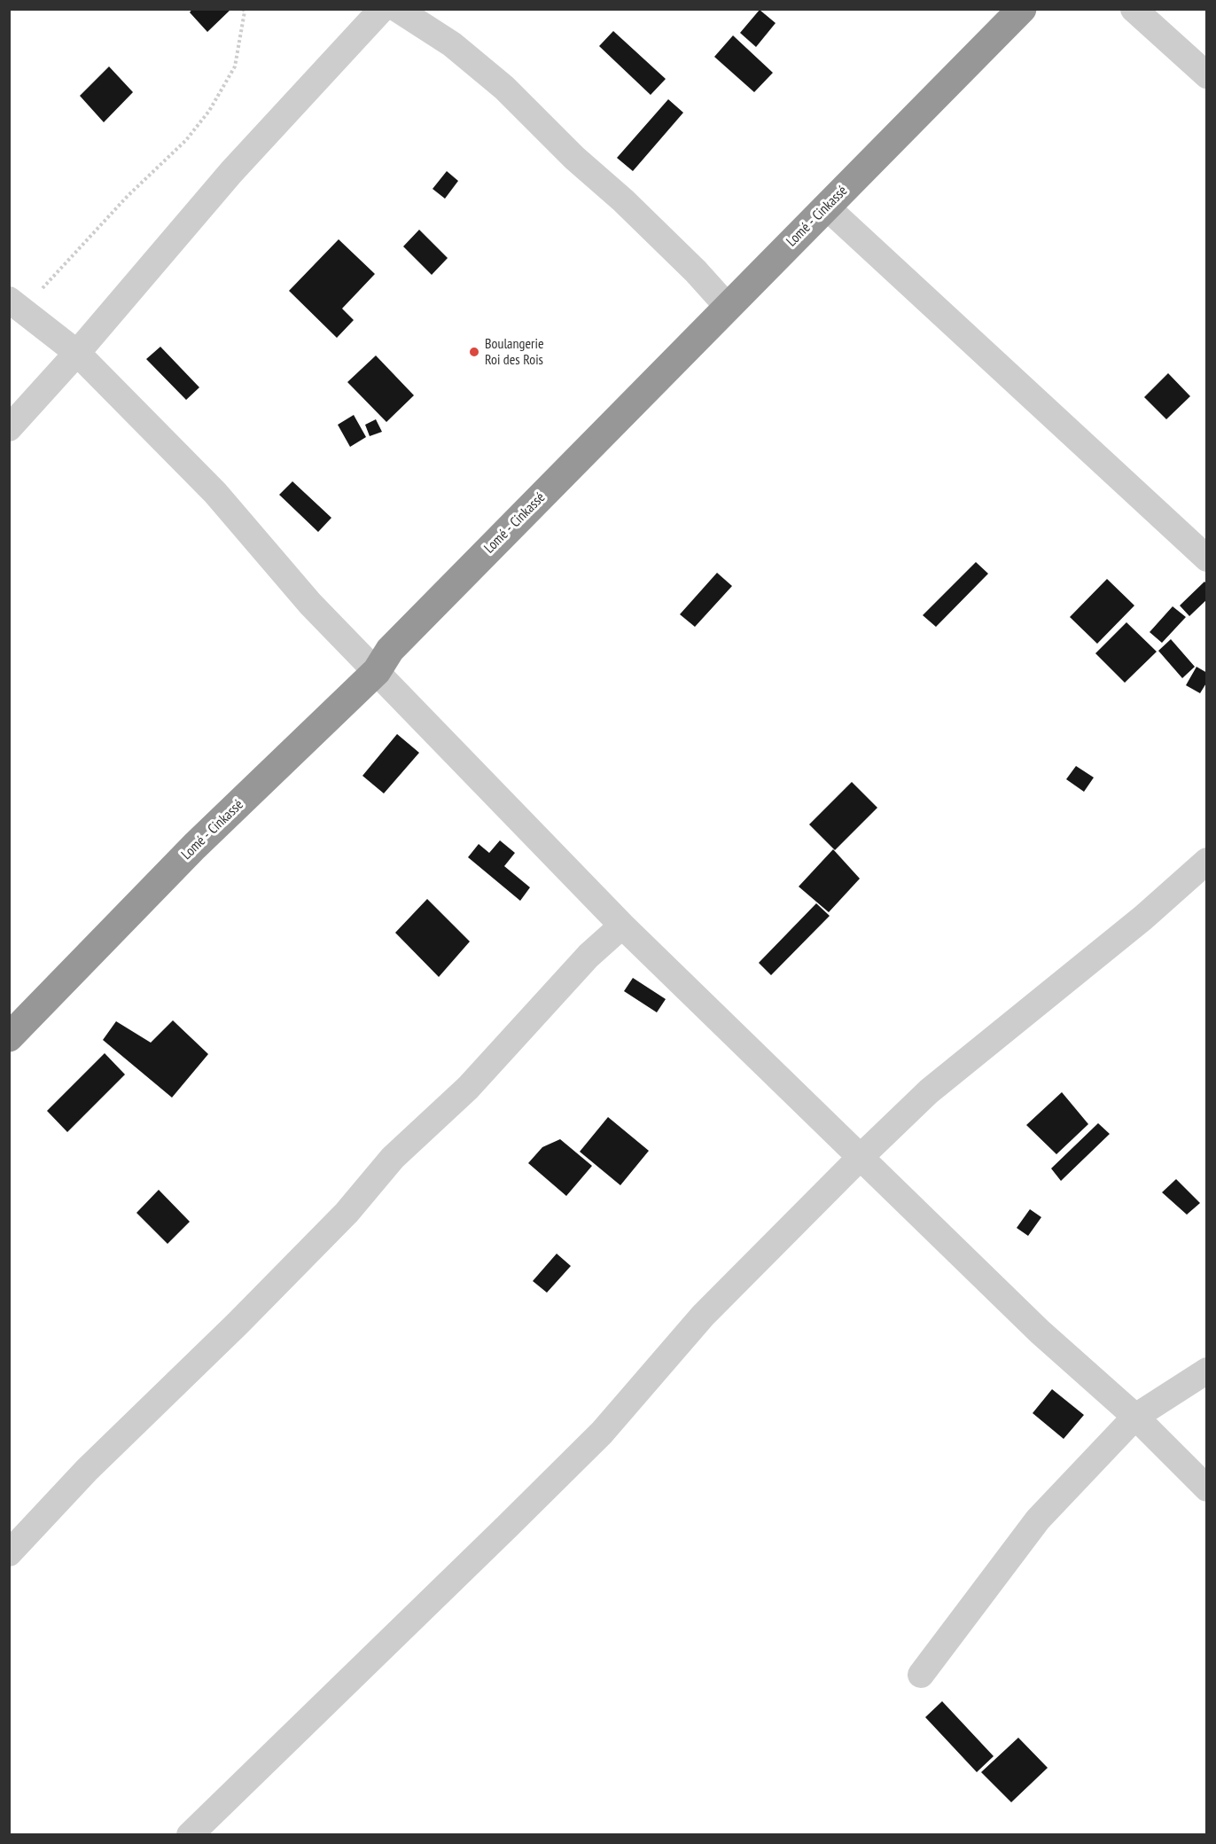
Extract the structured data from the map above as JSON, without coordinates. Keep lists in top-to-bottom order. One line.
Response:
{"streets":{"highway":["Lomé - Cinkassé"]},"places":["Boulangerie Roi des Rois"]}
